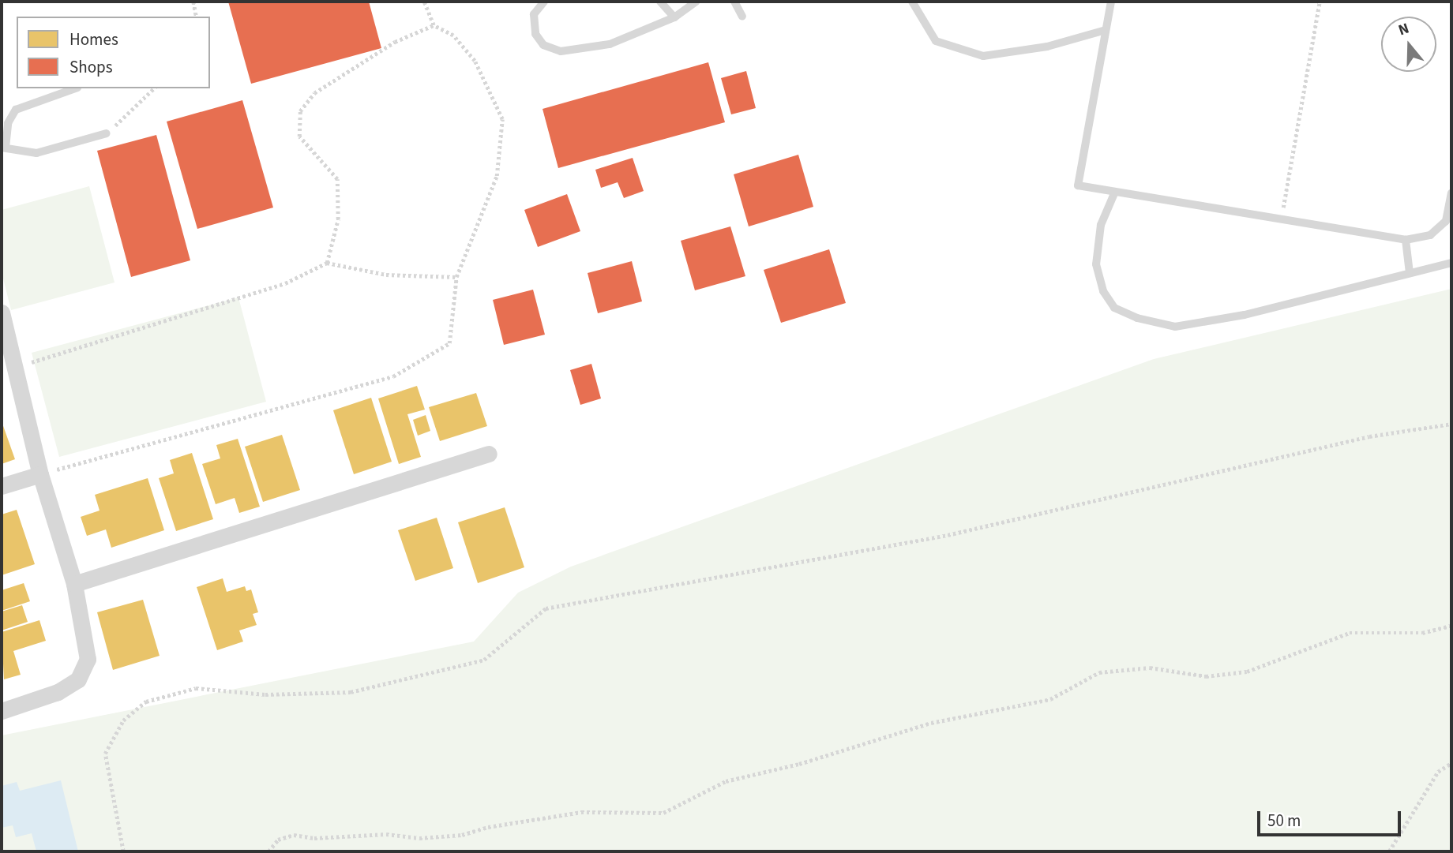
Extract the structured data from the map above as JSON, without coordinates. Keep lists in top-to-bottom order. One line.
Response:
{"legend":["Homes","Shops"],"scale_bar":"50 m","north":"top"}
